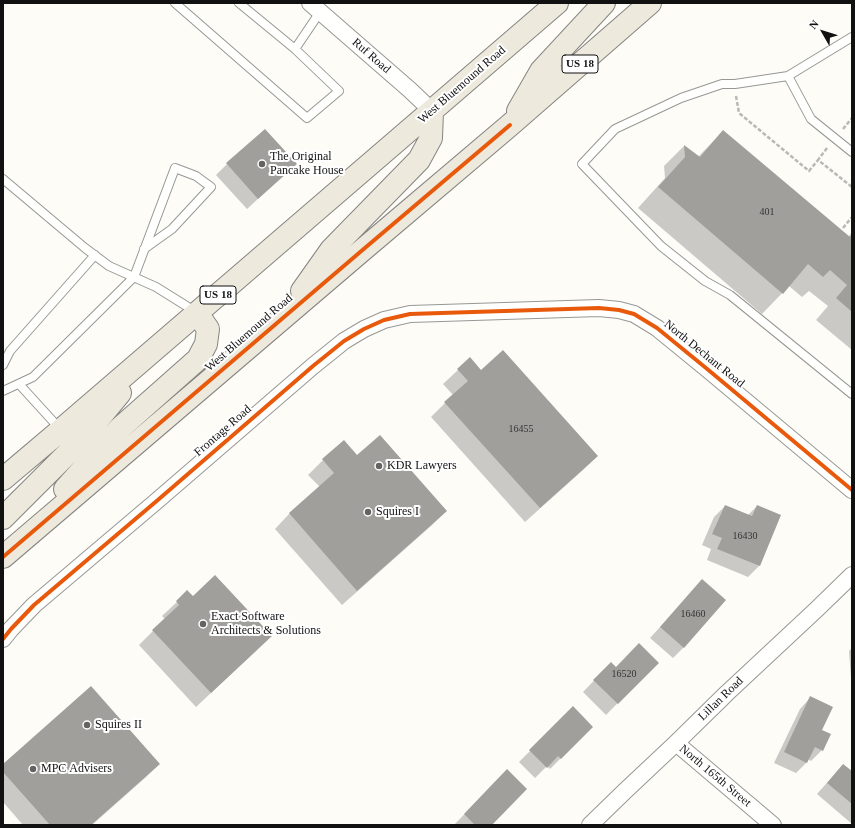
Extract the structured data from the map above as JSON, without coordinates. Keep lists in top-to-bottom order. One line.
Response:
{"streets":{"main road":["US 18","West Bluemound Road"],"street":["Ruf Road","North Dechant Road","Frontage Road","Lillan Road","North 165th Street"]},"crossings":[["Ruf Road","West Bluemound Road"],["North Dechant Road","Frontage Road"],["Lillan Road","North 165th Street"]],"places":["The Original Pancake House","KDR Lawyers","Squires I","Exact Software Architects & Solutions","Squires II","MPC Advisers"],"house_numbers":["401","16455","16430","16460","16520"],"north":"top left"}
